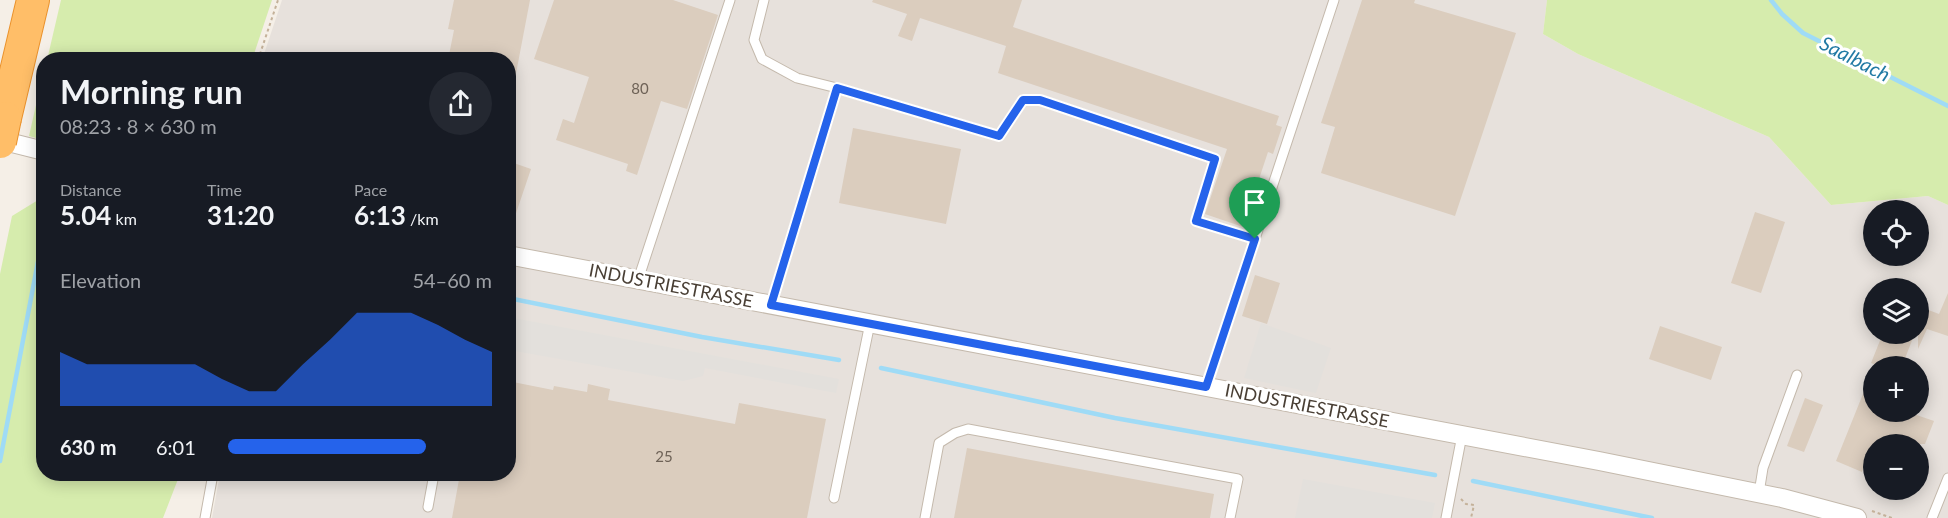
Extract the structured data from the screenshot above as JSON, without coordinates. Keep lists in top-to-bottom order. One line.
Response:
{"streets":{"street":["INDUSTRIESTRASSE"]},"water":["Saalbach"],"house_numbers":["80","25"],"page":{"heading":["Morning run","08:23 · 8 × 630 m"],"stats":[["Distance","5.04 km"],["Time","31:20"],["Pace","6:13 /km"]],"map_buttons":["+","−"],"chart":["Elevation","54–60 m"],"list":[{"name":"630 m","note":"6:01"}]}}
